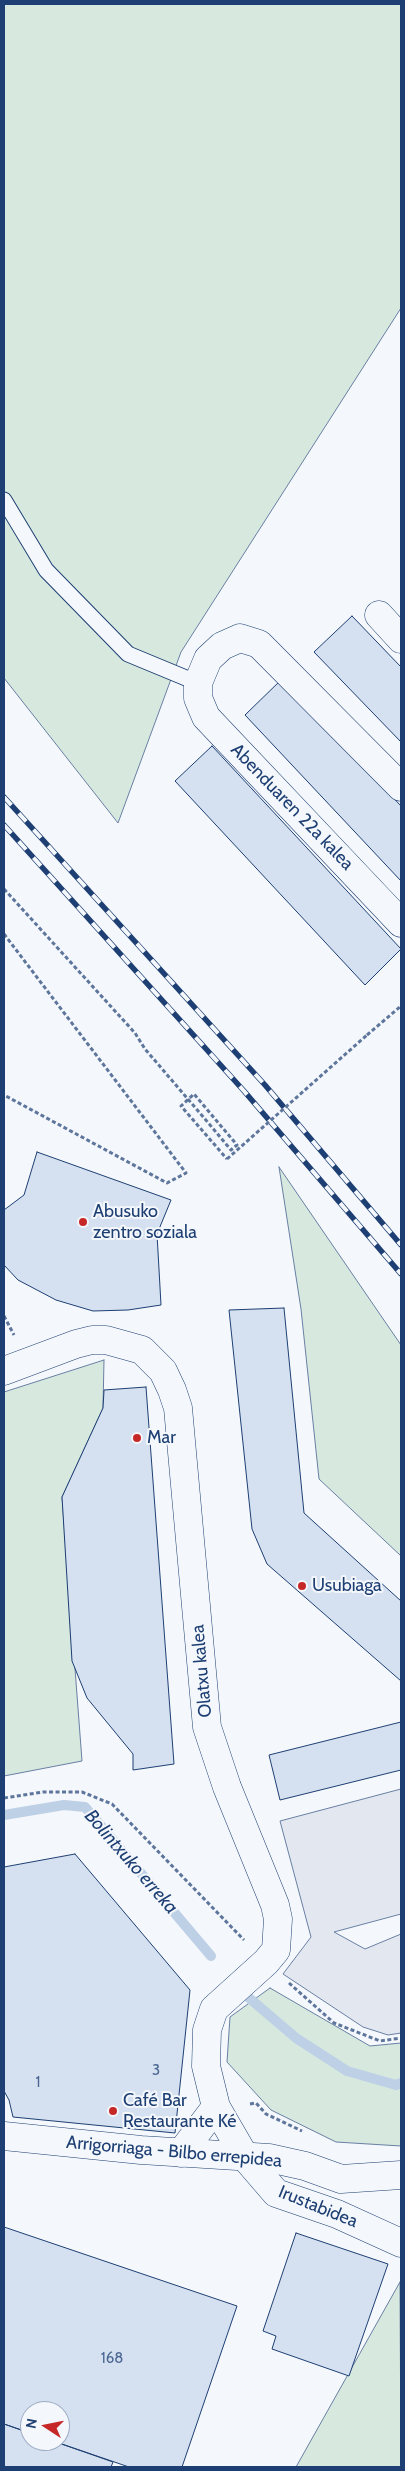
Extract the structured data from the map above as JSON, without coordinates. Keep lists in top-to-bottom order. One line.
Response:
{"streets":{"street":["Abenduaren 22a kalea","Olatxu kalea","Arrigorriaga - Bilbo errepidea","Irustabidea"]},"crossings":[["Olatxu kalea","Arrigorriaga - Bilbo errepidea"],["Olatxu kalea","Irustabidea"],["Arrigorriaga - Bilbo errepidea","Irustabidea"]],"water":["Bolintxuko erreka"],"places":["Abusuko zentro soziala","Mar","Usubiaga","Café Bar Restaurante Ké"],"house_numbers":["3","1","168"],"north":"left"}
